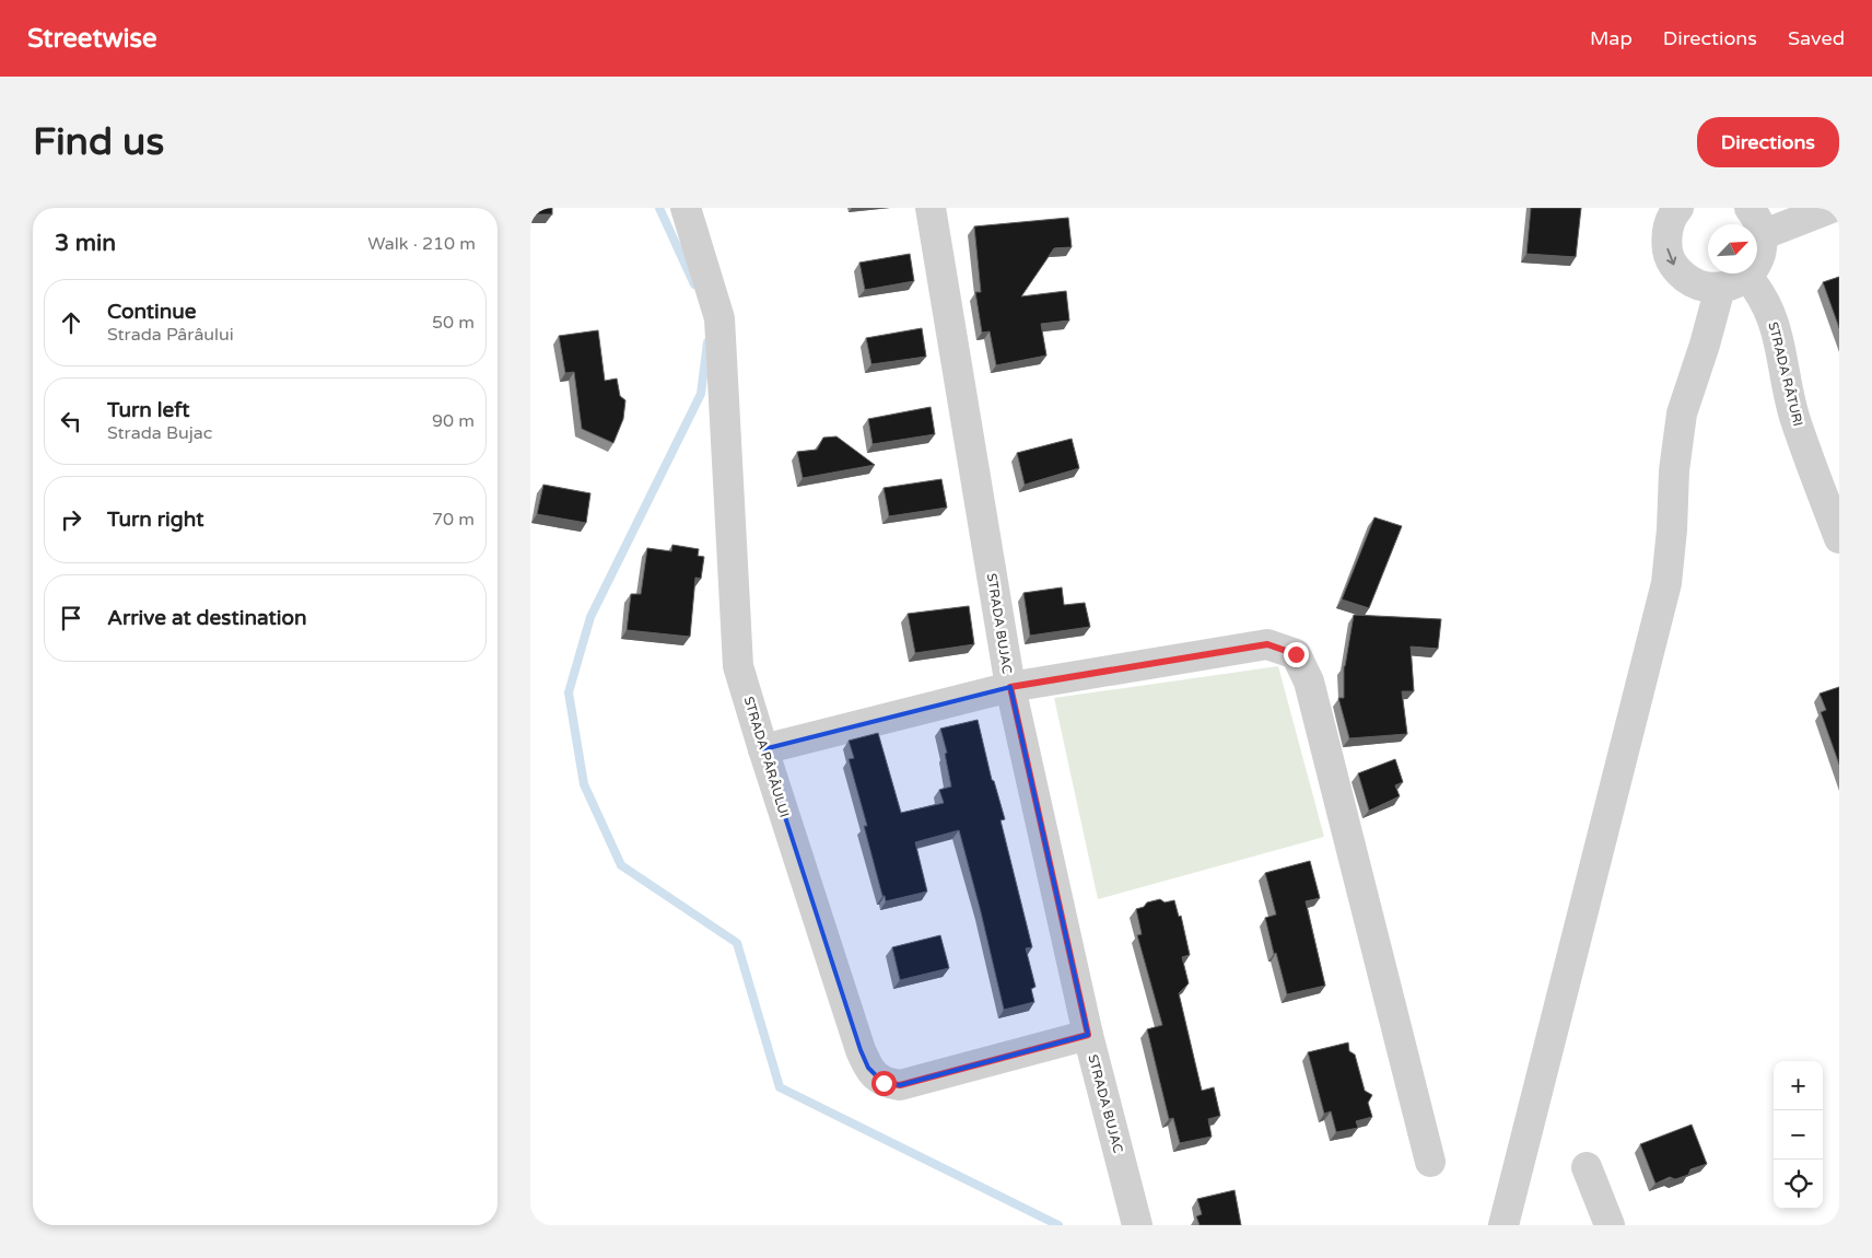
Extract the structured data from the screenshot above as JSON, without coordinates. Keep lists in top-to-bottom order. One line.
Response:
{"streets":{"street":["STRADA RÂTURI","STRADA BUJAC","STRADA PÂRÂULUI"]},"crossings":[["STRADA BUJAC","STRADA PÂRÂULUI"]],"north":"top right","page":{"header":"Streetwise","nav":["Map","Directions","Saved"],"buttons":"Directions","title":"Find us","heading":["3 min","Walk · 210 m"],"list":[["Continue","Strada Pârâului","50 m"],["Turn left","Strada Bujac","90 m"],["Turn right","70 m"],"Arrive at destination"],"map_buttons":["+","−"]}}
